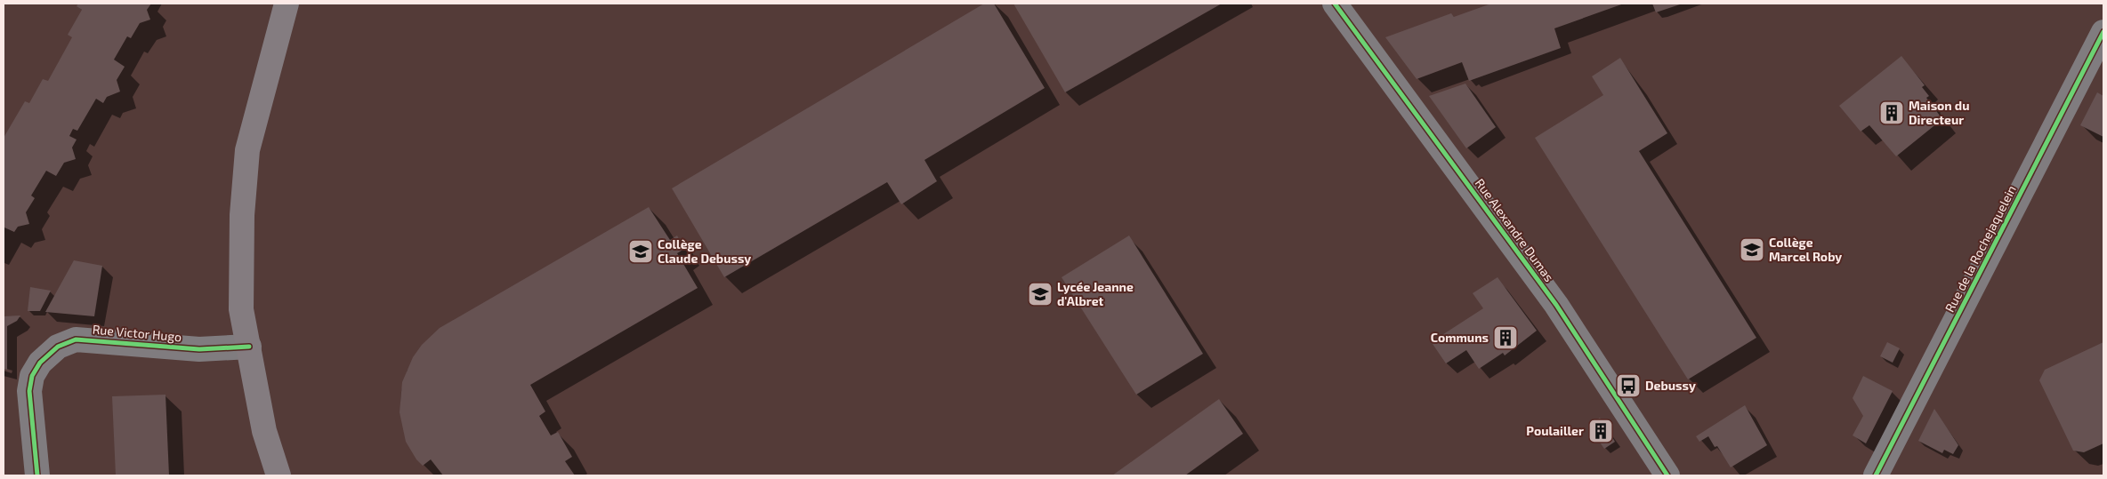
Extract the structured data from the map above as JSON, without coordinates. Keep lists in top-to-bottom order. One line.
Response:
{"streets":{"street":["Rue Alexandre Dumas","Rue de la Rochejaquelein","Rue Victor Hugo"]},"places":{"building":["Maison du Directeur","Communs","Poulailler"],"school or university":["Collège Marcel Roby","Collège Claude Debussy","Lycée Jeanne d'Albret"],"bus stop":["Debussy"]}}
